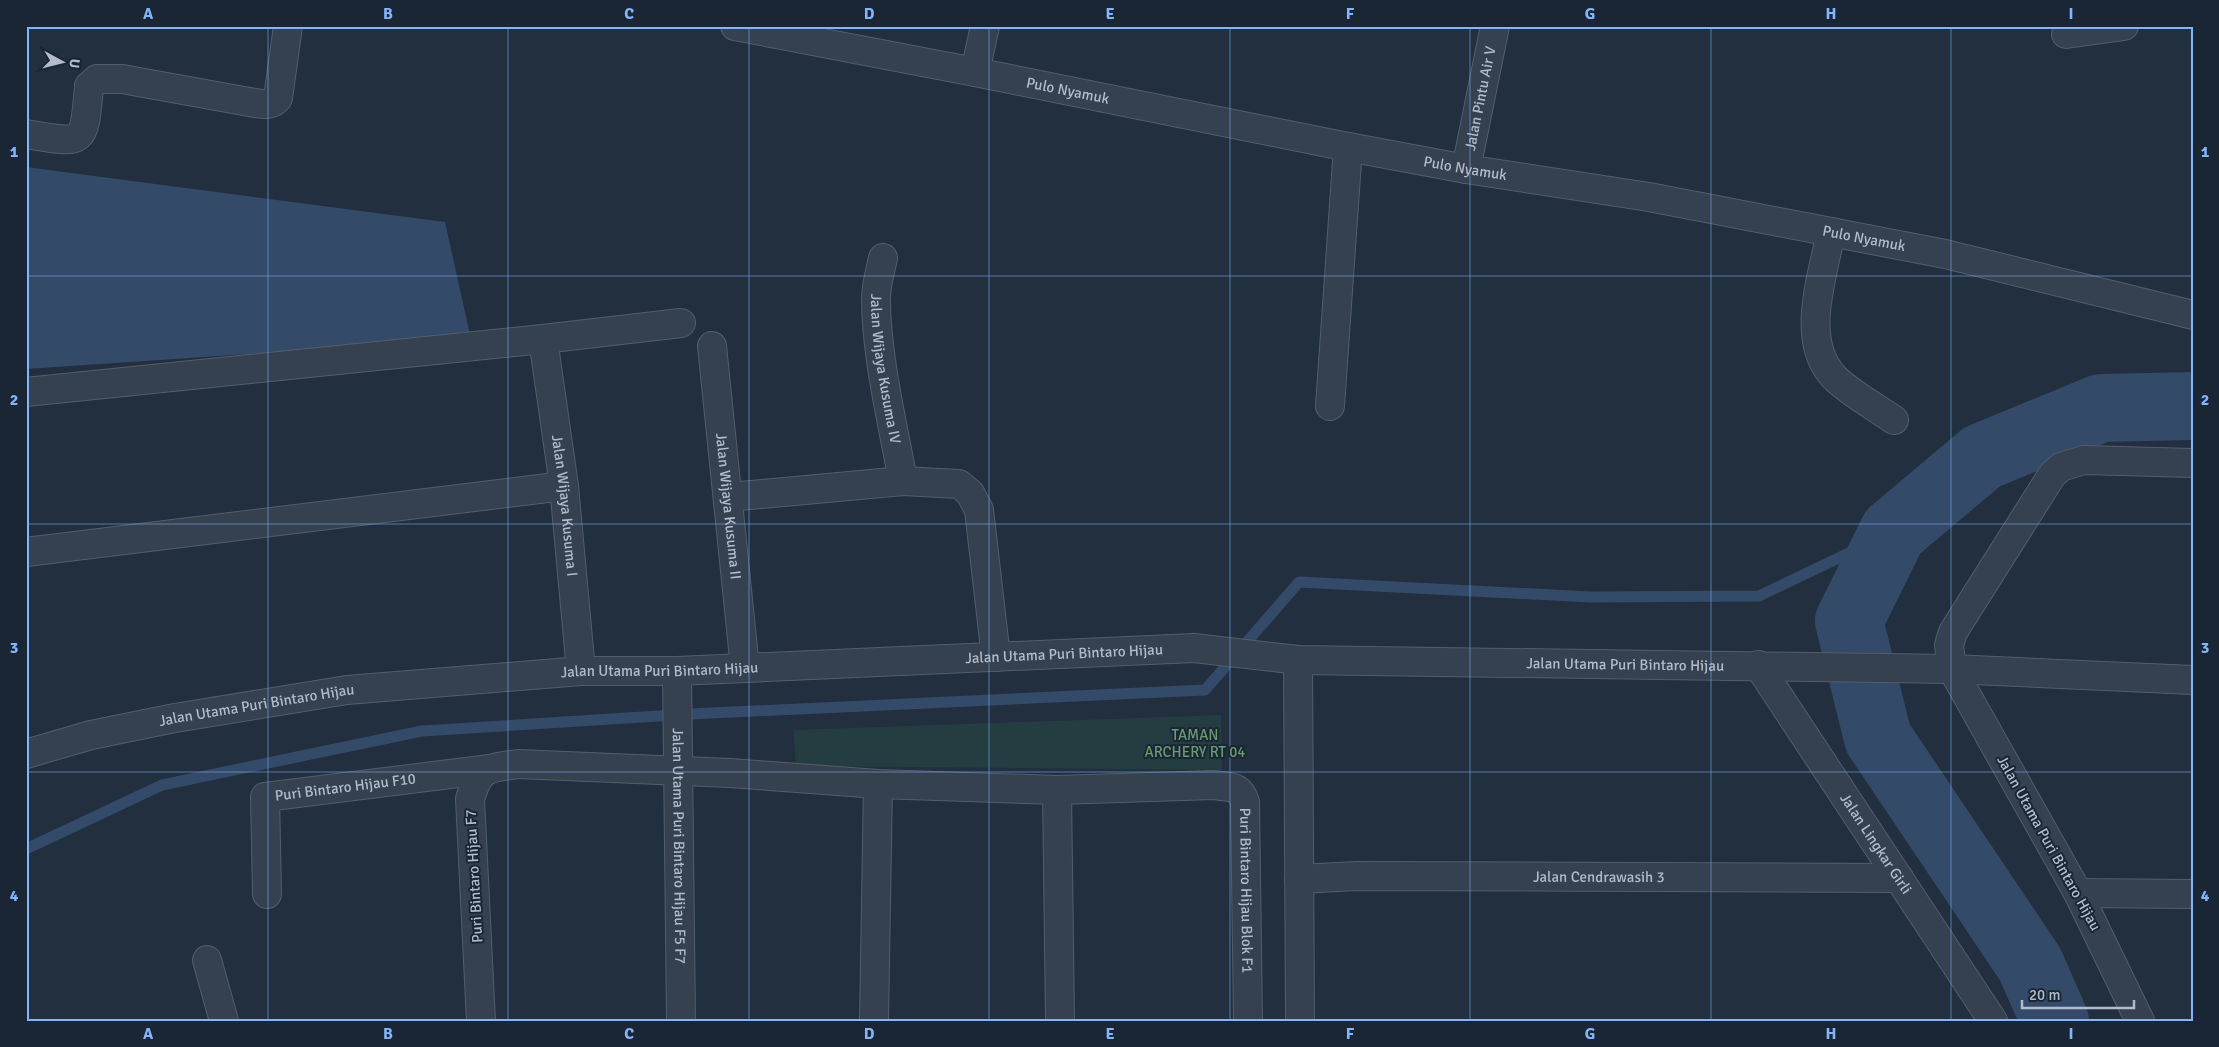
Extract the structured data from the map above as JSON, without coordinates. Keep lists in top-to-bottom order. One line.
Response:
{"streets":{"street":["Pulo Nyamuk","Jalan Pintu Air V","Jalan Wijaya Kusuma IV","Jalan Wijaya Kusuma I","Jalan Wijaya Kusuma II","Jalan Utama Puri Bintaro Hijau","Puri Bintaro Hijau F10","Jalan Lingkar Girli","Jalan Utama Puri Bintaro Hijau F5 F7","Puri Bintaro Hijau F7","Jalan Cendrawasih 3","Puri Bintaro Hijau Blok F1"]},"crossings":[["Pulo Nyamuk","Jalan Pintu Air V"],["Jalan Wijaya Kusuma I","Jalan Utama Puri Bintaro Hijau"],["Jalan Wijaya Kusuma II","Jalan Utama Puri Bintaro Hijau"],["Jalan Utama Puri Bintaro Hijau","Jalan Lingkar Girli"],["Jalan Utama Puri Bintaro Hijau","Jalan Utama Puri Bintaro Hijau F5 F7"],["Puri Bintaro Hijau F10","Puri Bintaro Hijau F7"],["Puri Bintaro Hijau F10","Puri Bintaro Hijau Blok F1"],["Jalan Lingkar Girli","Jalan Cendrawasih 3"],["Jalan Utama Puri Bintaro Hijau F5 F7","Puri Bintaro Hijau Blok F1"],["Puri Bintaro Hijau F7","Puri Bintaro Hijau Blok F1"]],"parks":["TAMAN ARCHERY RT 04"],"scale_bar":"20 m","north":"right","grid":{"columns":["A","B","C","D","E","F","G","H","I"],"rows":["1","2","3","4"]}}
